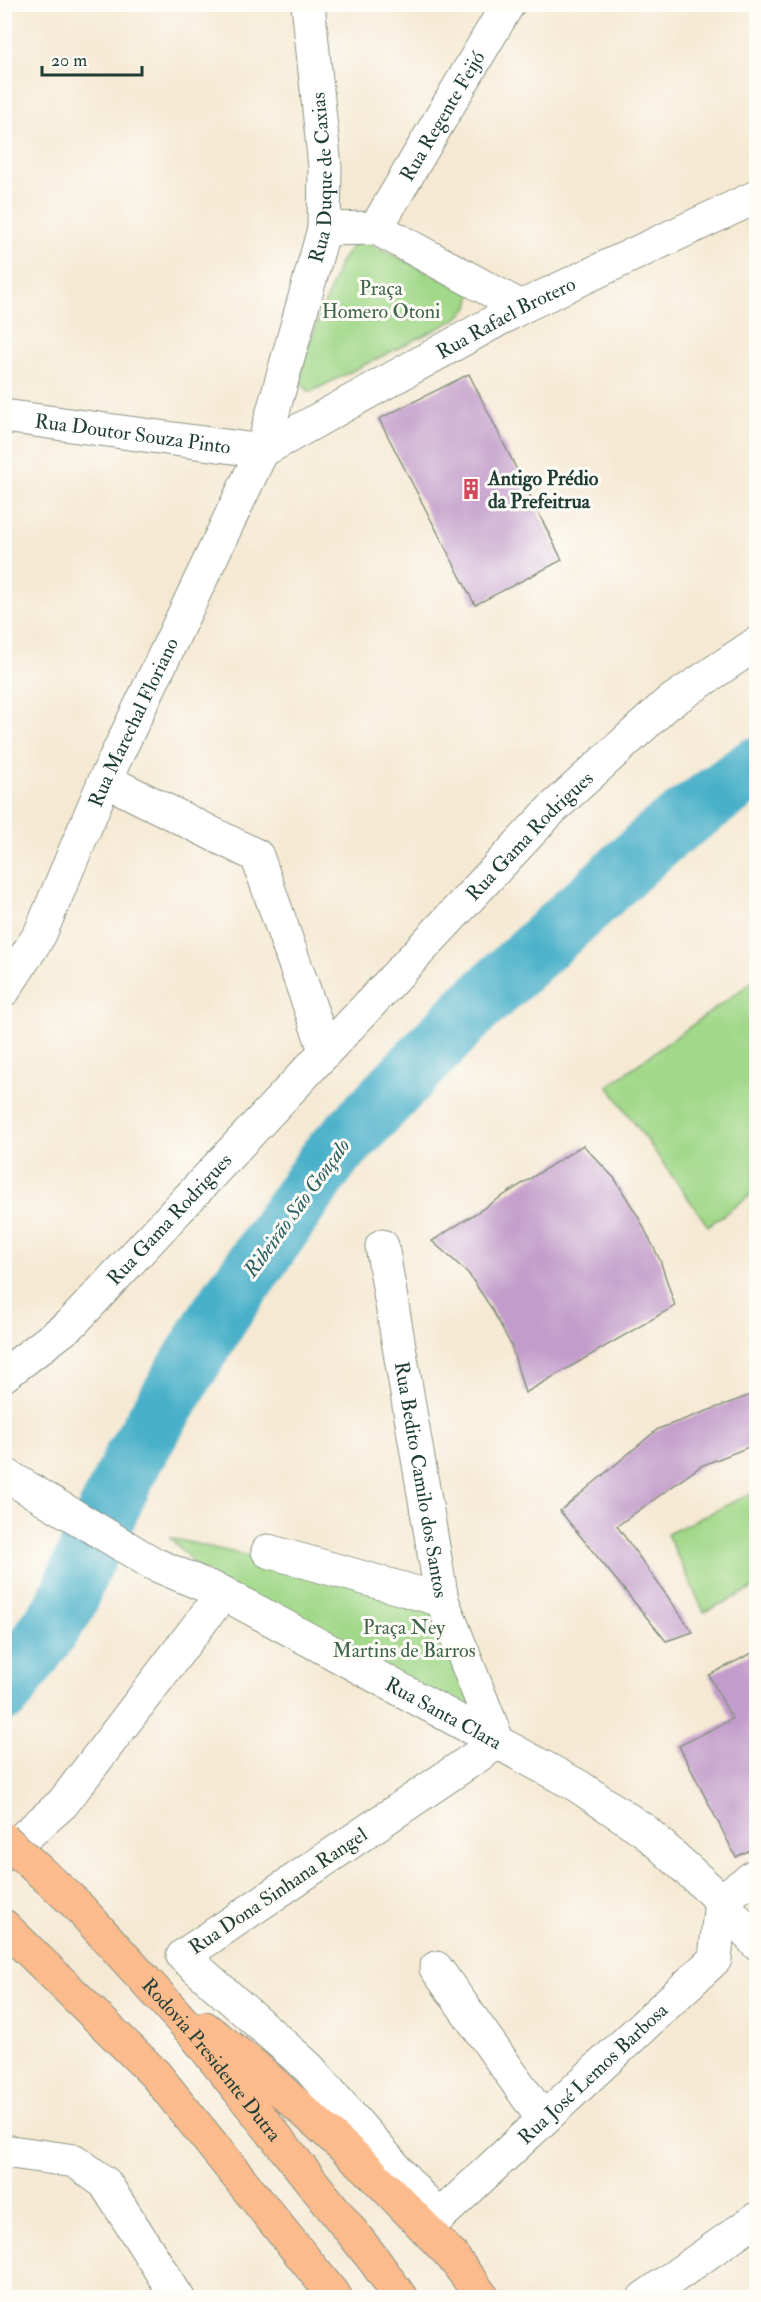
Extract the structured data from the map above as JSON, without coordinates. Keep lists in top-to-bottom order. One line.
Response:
{"streets":{"highway":["Rodovia Presidente Dutra"],"street":["Rua Regente Feijó","Rua Duque de Caxias","Rua Rafael Brotero","Rua Doutor Souza Pinto","Rua Marechal Floriano","Rua Gama Rodrigues","Rua Bedito Camilo dos Santos","Rua Santa Clara","Rua Dona Sinhana Rangel","Rua José Lemos Barbosa"]},"crossings":[["Rua Duque de Caxias","Rua Rafael Brotero"],["Rua Duque de Caxias","Rua Doutor Souza Pinto"],["Rua Duque de Caxias","Rua Marechal Floriano"],["Rua Rafael Brotero","Rua Doutor Souza Pinto"],["Rua Rafael Brotero","Rua Marechal Floriano"],["Rua Doutor Souza Pinto","Rua Marechal Floriano"],["Rua Bedito Camilo dos Santos","Rua Santa Clara"],["Rua Bedito Camilo dos Santos","Rua Dona Sinhana Rangel"],["Rua Santa Clara","Rua Dona Sinhana Rangel"],["Rua Santa Clara","Rua José Lemos Barbosa"],["Rua Dona Sinhana Rangel","Rua José Lemos Barbosa"]],"water":["Ribeirão São Gonçalo"],"parks":["Praça Homero Otoni","Praça Ney Martins de Barros"],"places":{"building":["Antigo Prédio da Prefeitrua"]},"scale_bar":"20 m"}
